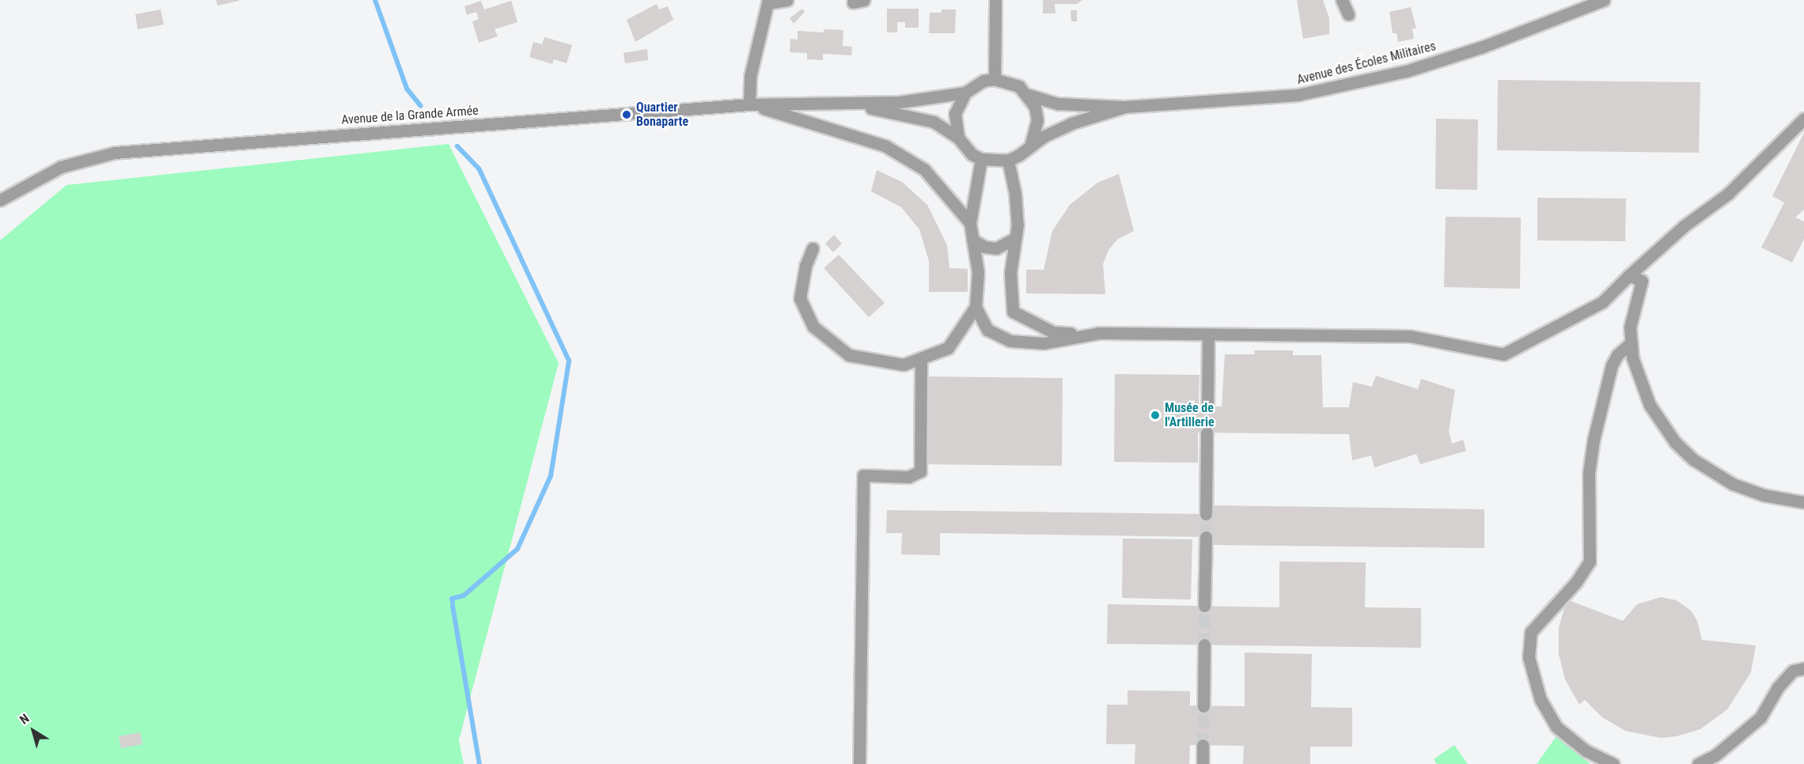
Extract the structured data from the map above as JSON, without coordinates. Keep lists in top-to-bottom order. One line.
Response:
{"streets":{"street":["Avenue des Écoles Militaires","Avenue de la Grande Armée"]},"crossings":[["Avenue des Écoles Militaires","Avenue de la Grande Armée"]],"places":["Quartier Bonaparte","Musée de l'Artillerie"],"north":"top left"}
